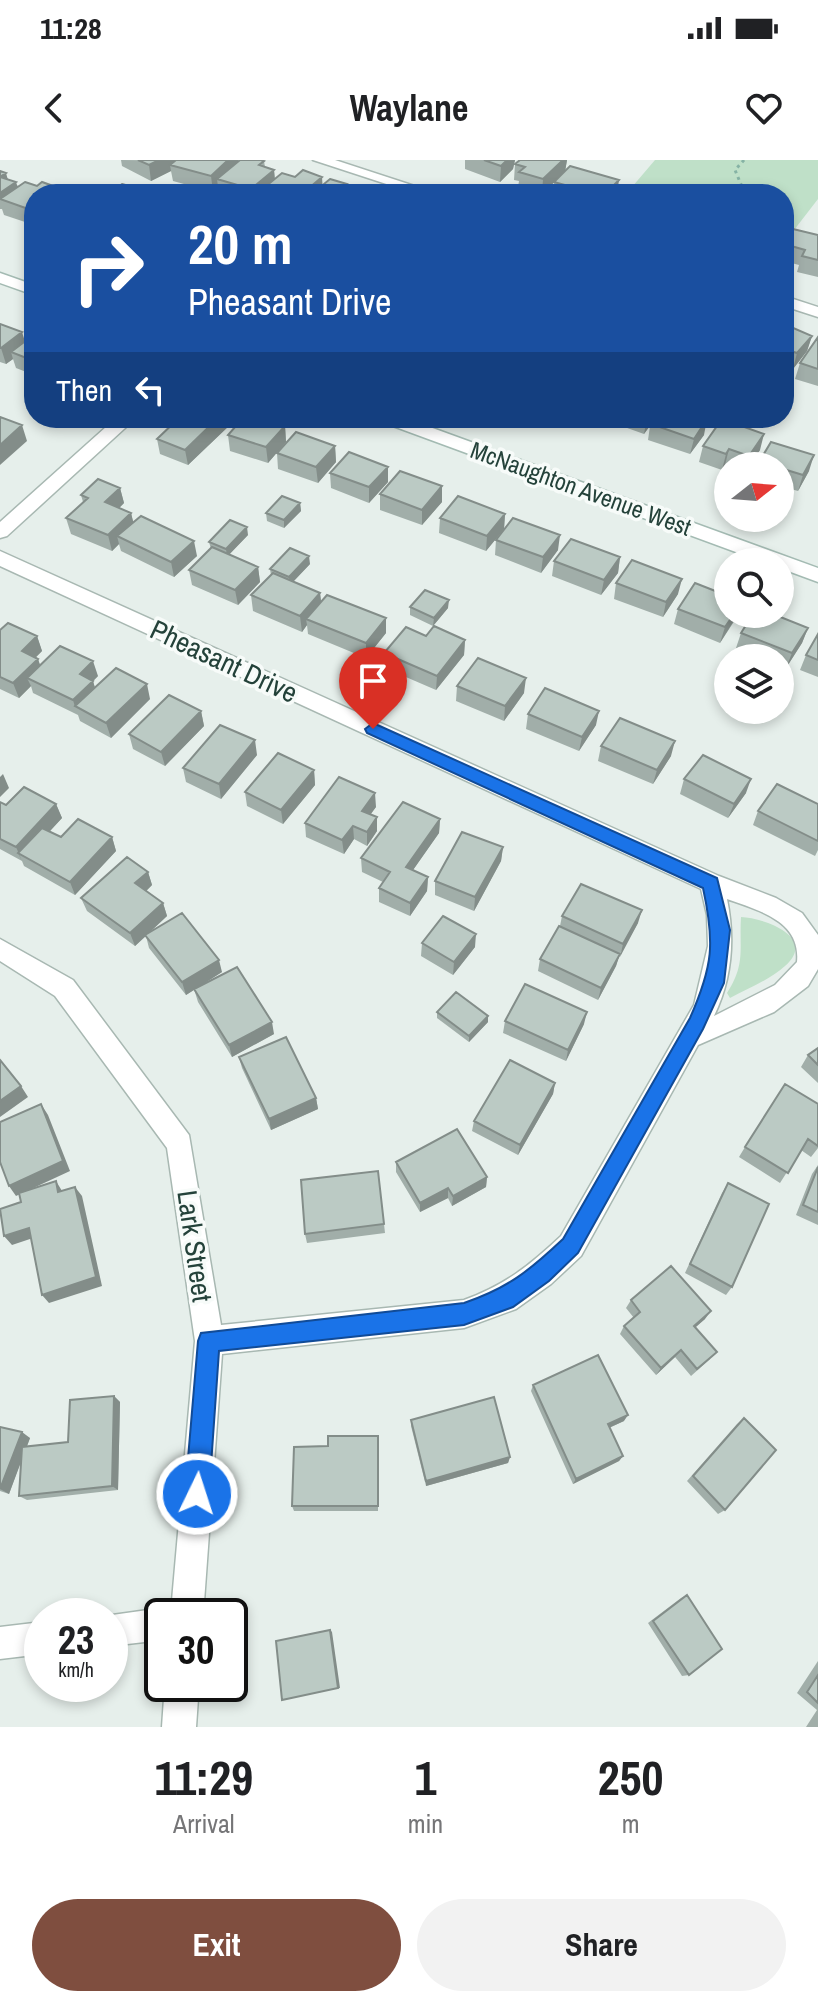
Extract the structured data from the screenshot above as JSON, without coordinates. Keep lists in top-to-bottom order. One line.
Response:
{"streets":{"street":["McNaughton Avenue West","Pheasant Drive","Lark Street"]},"north":"right","page":{"status":"11:28","header":"Waylane","turn":["20 m","Pheasant Drive"],"then":"Then","speed":"23 km/h","limit":"30","eta":["11:29","Arrival","1","min","250","m"],"buttons":["Exit","Share"]}}
